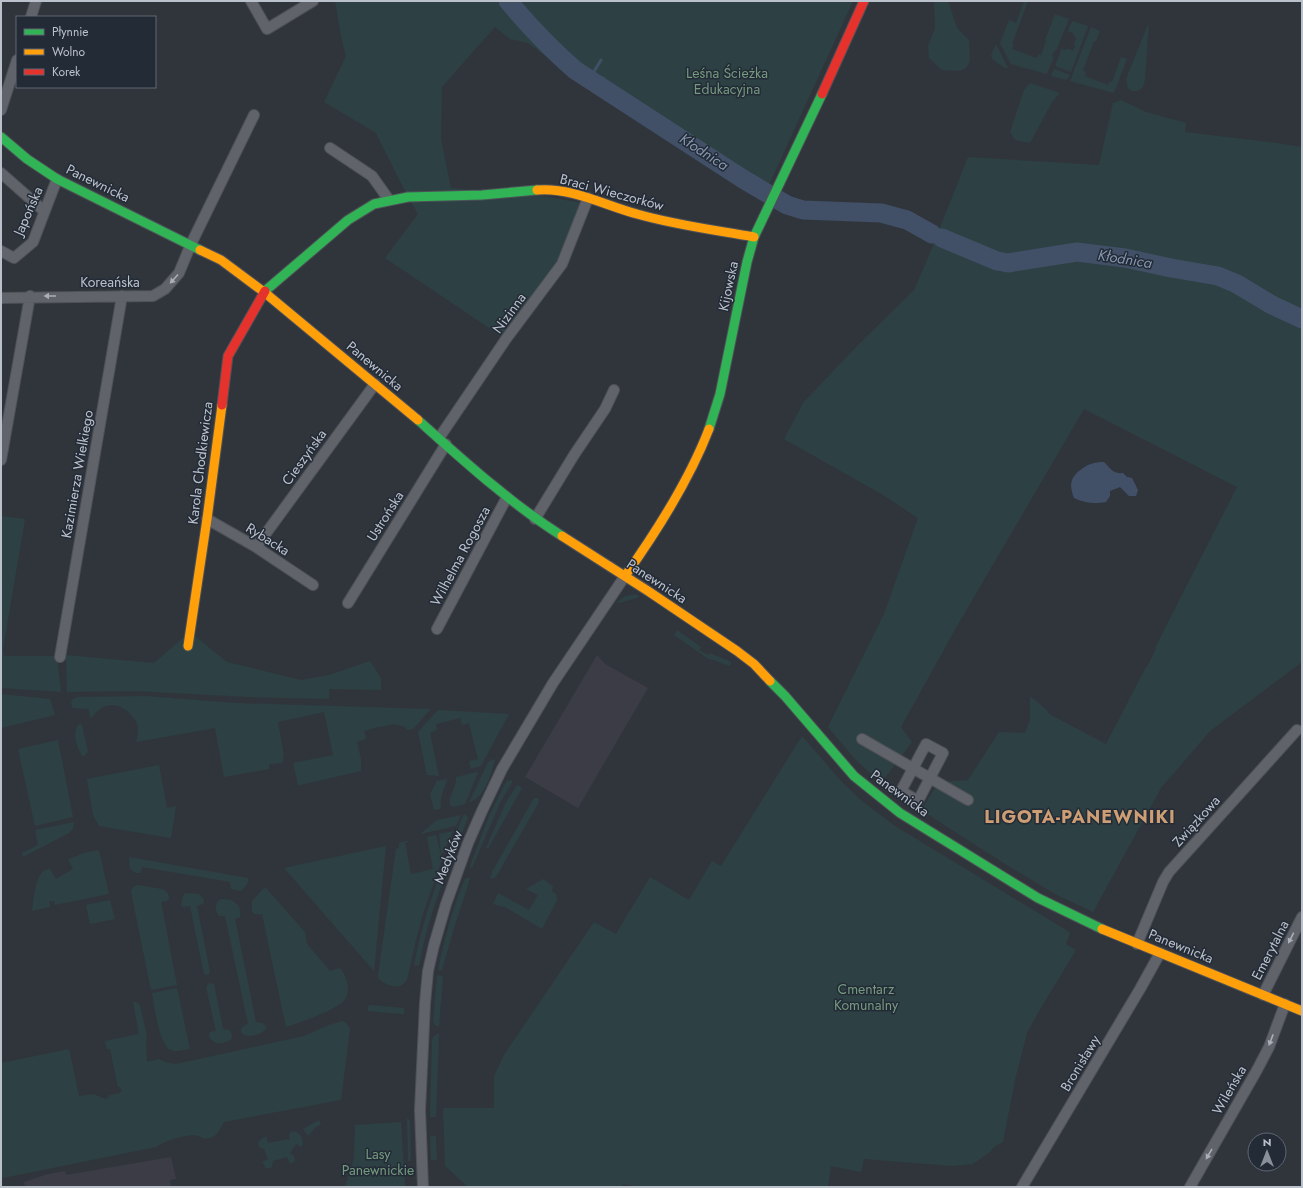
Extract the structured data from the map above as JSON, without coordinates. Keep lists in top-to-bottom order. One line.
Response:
{"streets":{"street":["Panewnicka","Braci Wieczorków","Japońska","Koreańska","Kijowska","Nizinna","Cieszyńska","Karola Chodkiewicza","Kazimierza Wielkiego","Ustrońska","Rybacka","Wilhelma Rogosza","Związkowa","Medyków","Emerytalna","Bronisławy","Wileńska"]},"crossings":[["Panewnicka","Braci Wieczorków"],["Panewnicka","Japońska"],["Panewnicka","Koreańska"],["Panewnicka","Kijowska"],["Panewnicka","Nizinna"],["Panewnicka","Cieszyńska"],["Panewnicka","Karola Chodkiewicza"],["Panewnicka","Ustrońska"],["Panewnicka","Wilhelma Rogosza"],["Panewnicka","Związkowa"],["Panewnicka","Medyków"],["Panewnicka","Emerytalna"],["Panewnicka","Bronisławy"],["Panewnicka","Wileńska"],["Braci Wieczorków","Kijowska"],["Braci Wieczorków","Nizinna"],["Braci Wieczorków","Karola Chodkiewicza"],["Koreańska","Kazimierza Wielkiego"],["Kijowska","Medyków"],["Nizinna","Ustrońska"],["Cieszyńska","Rybacka"],["Karola Chodkiewicza","Rybacka"]],"one_way":["Koreańska","Emerytalna","Wileńska"],"districts":["LIGOTA-PANEWNIKI"],"water":["Kłodnica"],"parks":["Leśna Ścieżka Edukacyjna","Cmentarz Komunalny","Lasy Panewnickie"],"legend":["Płynnie","Wolno","Korek"],"north":"top"}
